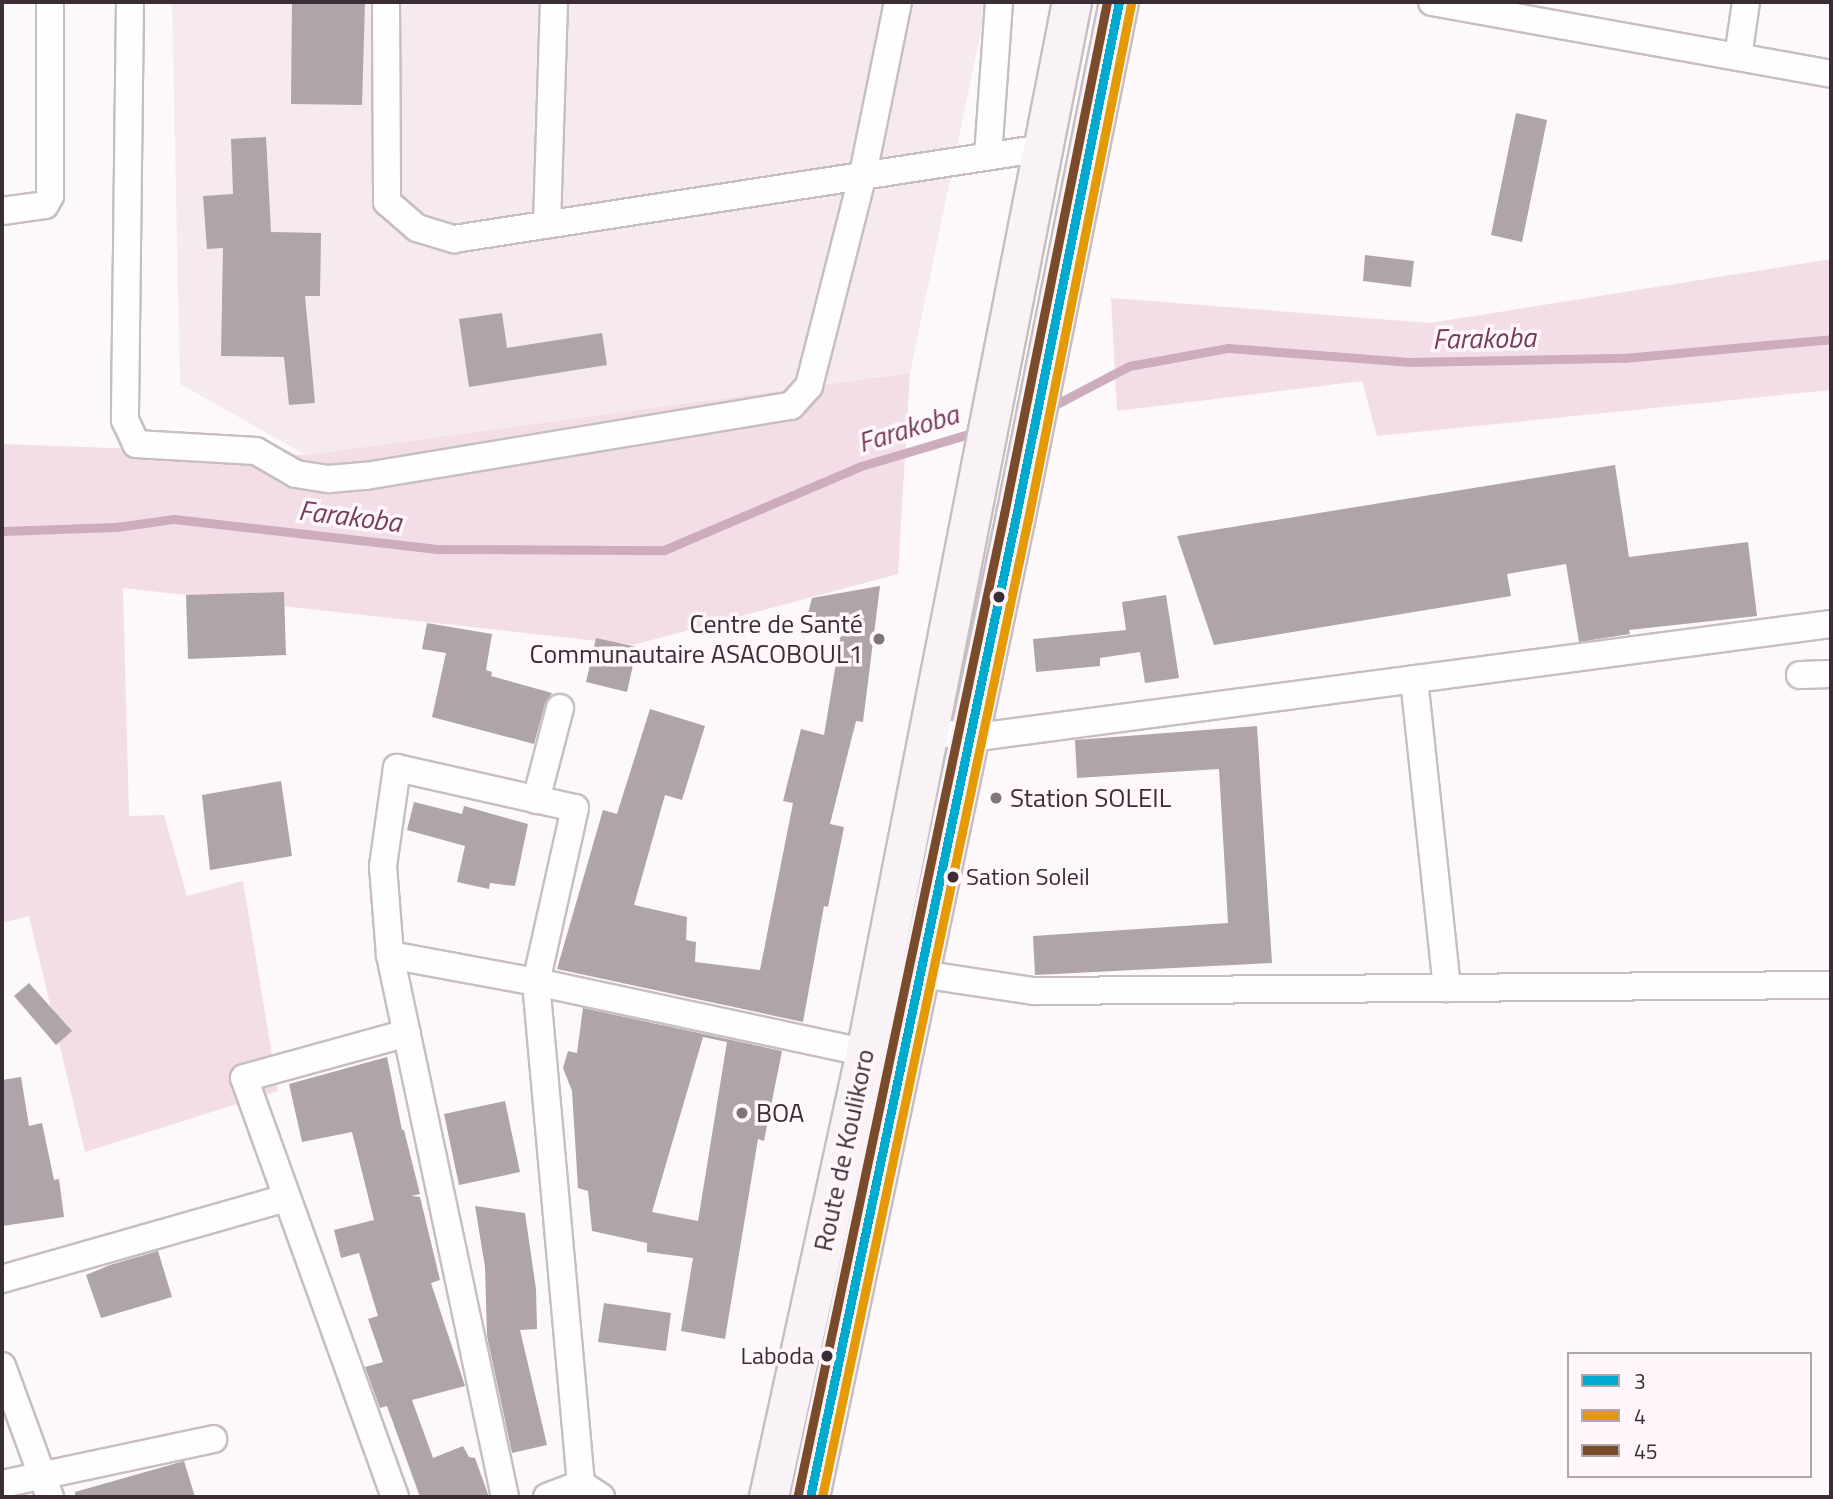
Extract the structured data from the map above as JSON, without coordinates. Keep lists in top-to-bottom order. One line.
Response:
{"streets":{"main road":["Route de Koulikoro"]},"water":["Farakoba"],"places":["Centre de Santé Communautaire ASACOBOUL1","Station SOLEIL","Sation Soleil","BOA","Laboda"],"lines":["transit line 3","transit line 45","transit line 4"],"legend":["3","4","45"]}
